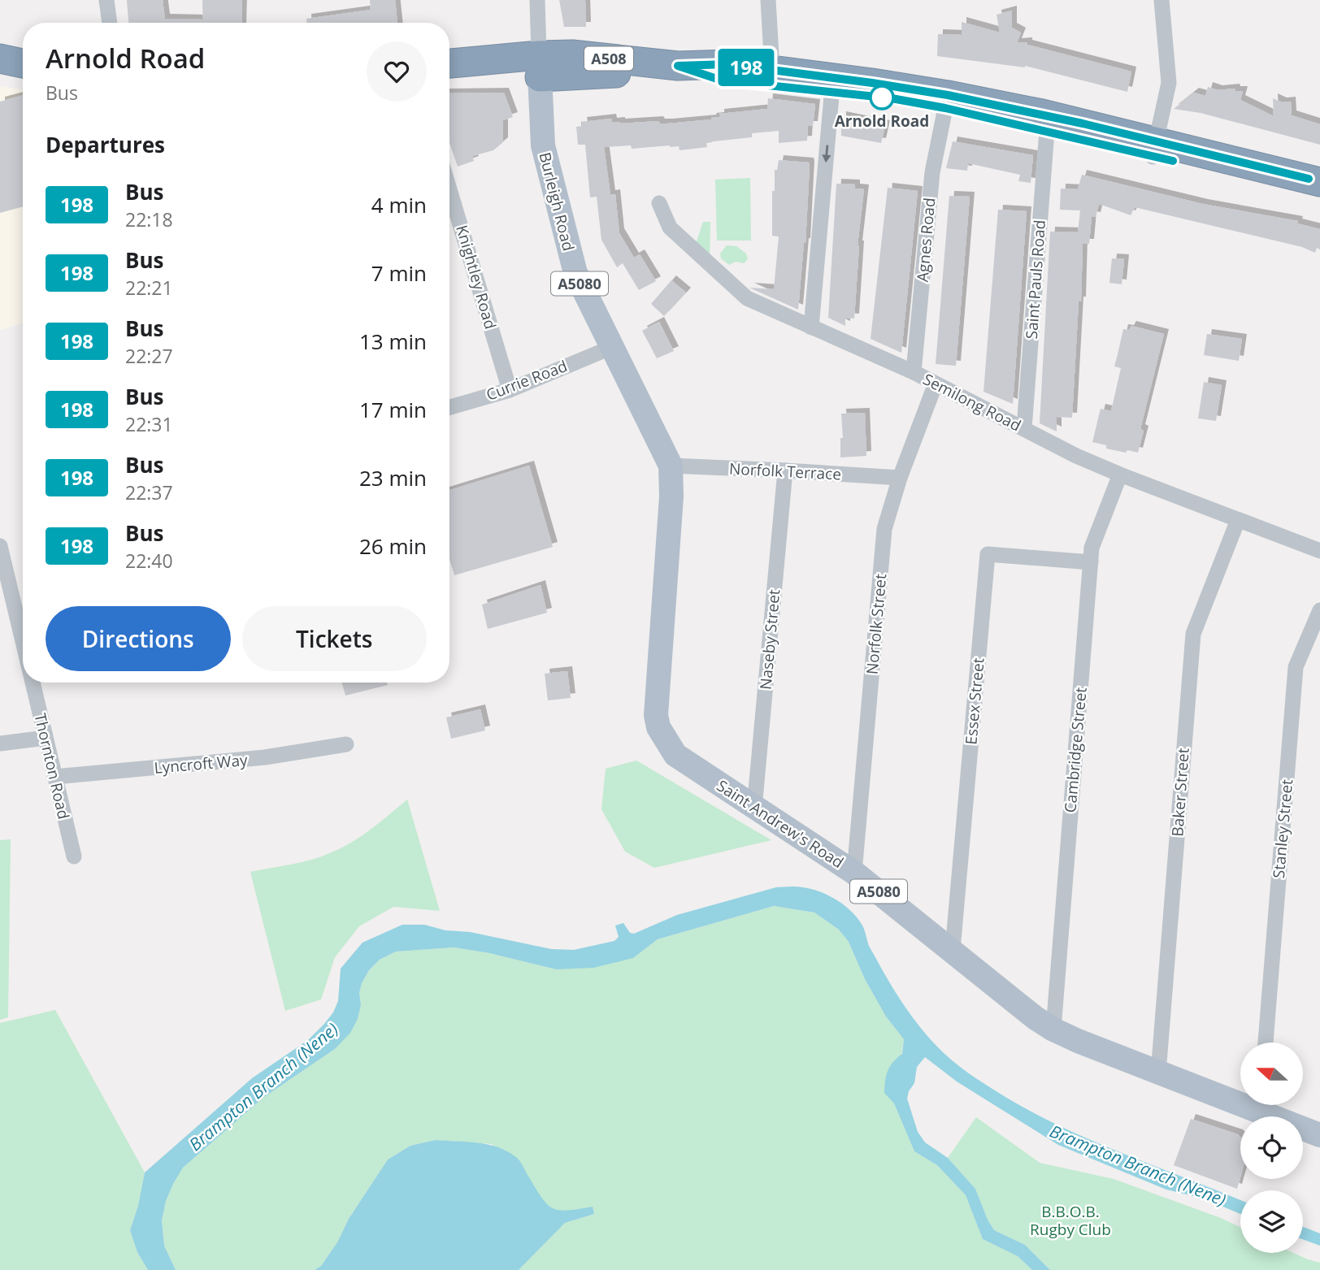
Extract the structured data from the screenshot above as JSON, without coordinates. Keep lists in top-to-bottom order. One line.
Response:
{"streets":{"highway":["A508"],"main road":["Burleigh Road","A5080","Saint Andrew's Road"],"street":["Agnes Road","Knightley Road","Saint Pauls Road","Currie Road","Semilong Road","Norfolk Terrace","Norfolk Street","Naseby Street","Essex Street","Cambridge Street","Lyncroft Way","Thornton Road","Baker Street","Stanley Street"]},"crossings":[["A508","Burleigh Road"],["A508","Agnes Road"],["A508","Saint Pauls Road"],["Burleigh Road","Currie Road"],["Burleigh Road","Norfolk Terrace"],["Burleigh Road","Saint Andrew's Road"],["Agnes Road","Semilong Road"],["Knightley Road","Currie Road"],["Saint Pauls Road","Semilong Road"],["Semilong Road","Norfolk Street"],["Semilong Road","Cambridge Street"],["Semilong Road","Baker Street"],["Norfolk Terrace","Norfolk Street"],["Norfolk Terrace","Naseby Street"],["Norfolk Street","Saint Andrew's Road"],["Naseby Street","Saint Andrew's Road"],["Essex Street","Cambridge Street"],["Essex Street","Saint Andrew's Road"],["Cambridge Street","Saint Andrew's Road"],["Lyncroft Way","Thornton Road"],["Baker Street","Saint Andrew's Road"]],"water":["Brampton Branch (Nene)"],"parks":["B.B.O.B. Rugby Club"],"places":["Arnold Road"],"lines":["bus line 198"],"north":"left","page":{"on_map":"198","heading":[["Arnold Road","Bus"],"Departures"],"list":[{"mark":"198","name":"Bus","note":"22:18","value":"4 min"},{"mark":"198","name":"Bus","note":"22:21","value":"7 min"},{"mark":"198","name":"Bus","note":"22:27","value":"13 min"},{"mark":"198","name":"Bus","note":"22:31","value":"17 min"},{"mark":"198","name":"Bus","note":"22:37","value":"23 min"},{"mark":"198","name":"Bus","note":"22:40","value":"26 min"}],"buttons":["Directions","Tickets"]}}
